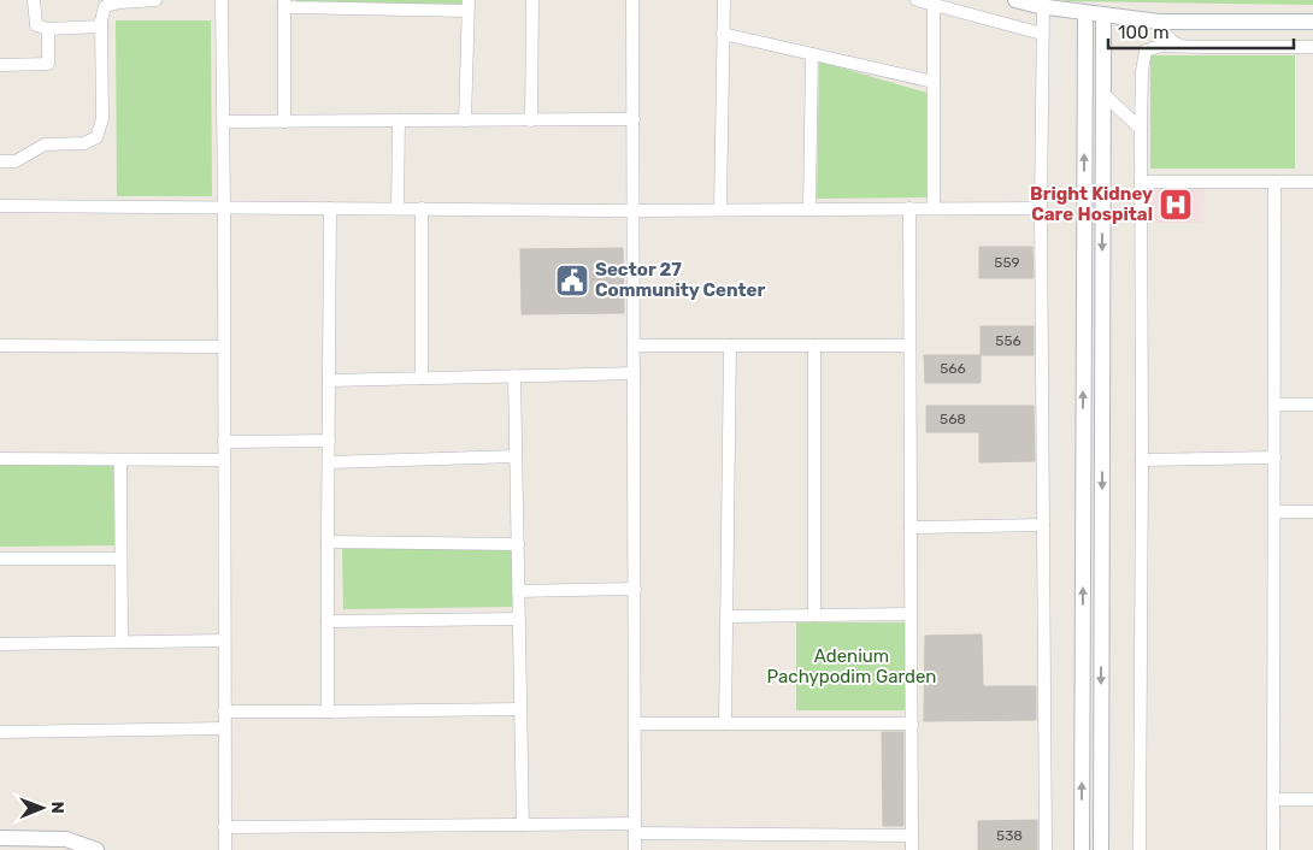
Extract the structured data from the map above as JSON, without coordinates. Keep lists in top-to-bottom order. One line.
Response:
{"parks":["Adenium Pachypodim Garden"],"places":{"hospital":["Bright Kidney Care Hospital"],"public building":["Sector 27 Community Center"]},"house_numbers":["559","556","566","568","538"],"scale_bar":"100 m","north":"right"}
